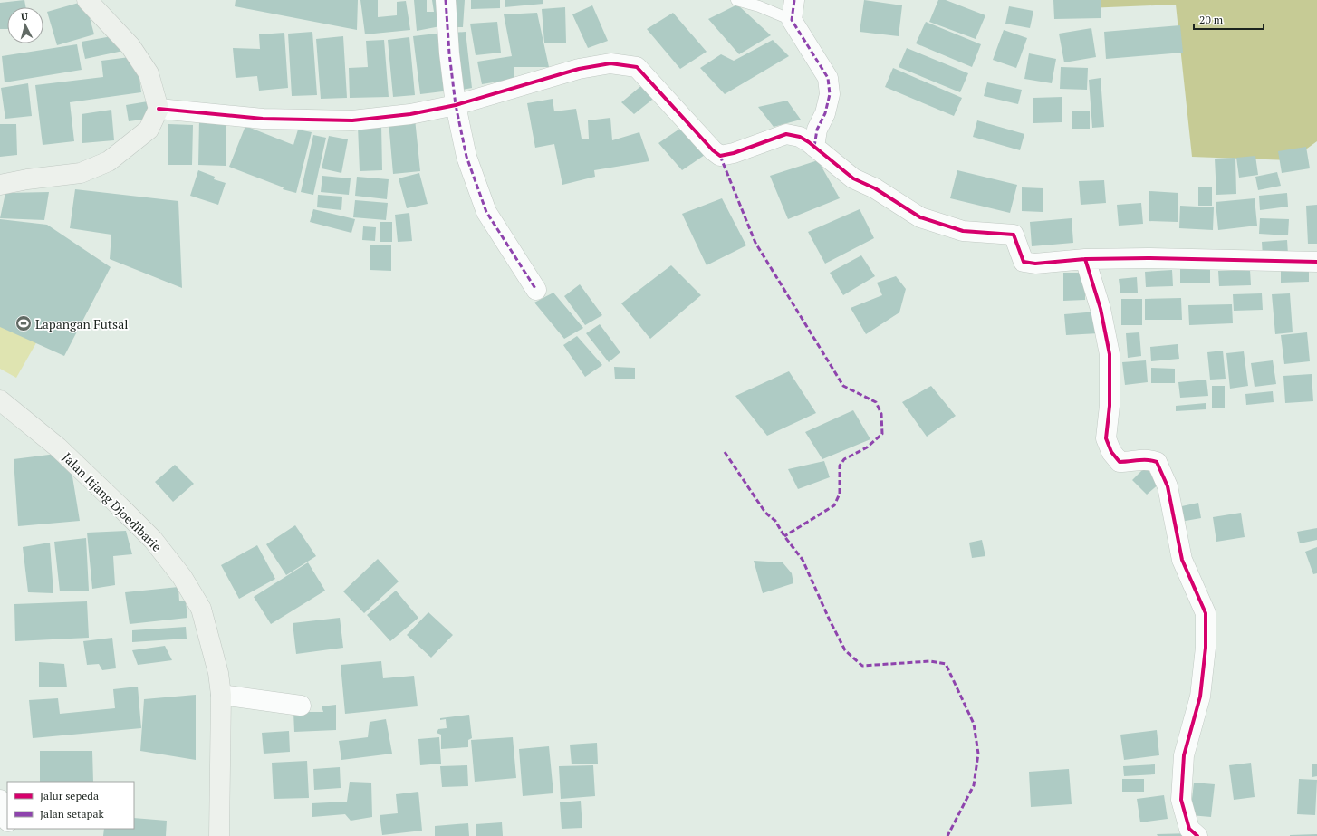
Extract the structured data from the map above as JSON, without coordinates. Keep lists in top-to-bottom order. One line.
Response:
{"streets":{"main road":["Jalan Itjang Djoedibarie"]},"places":{"sports":["Lapangan Futsal"]},"legend":["Jalur sepeda","Jalan setapak"],"scale_bar":"20 m","north":"top"}
